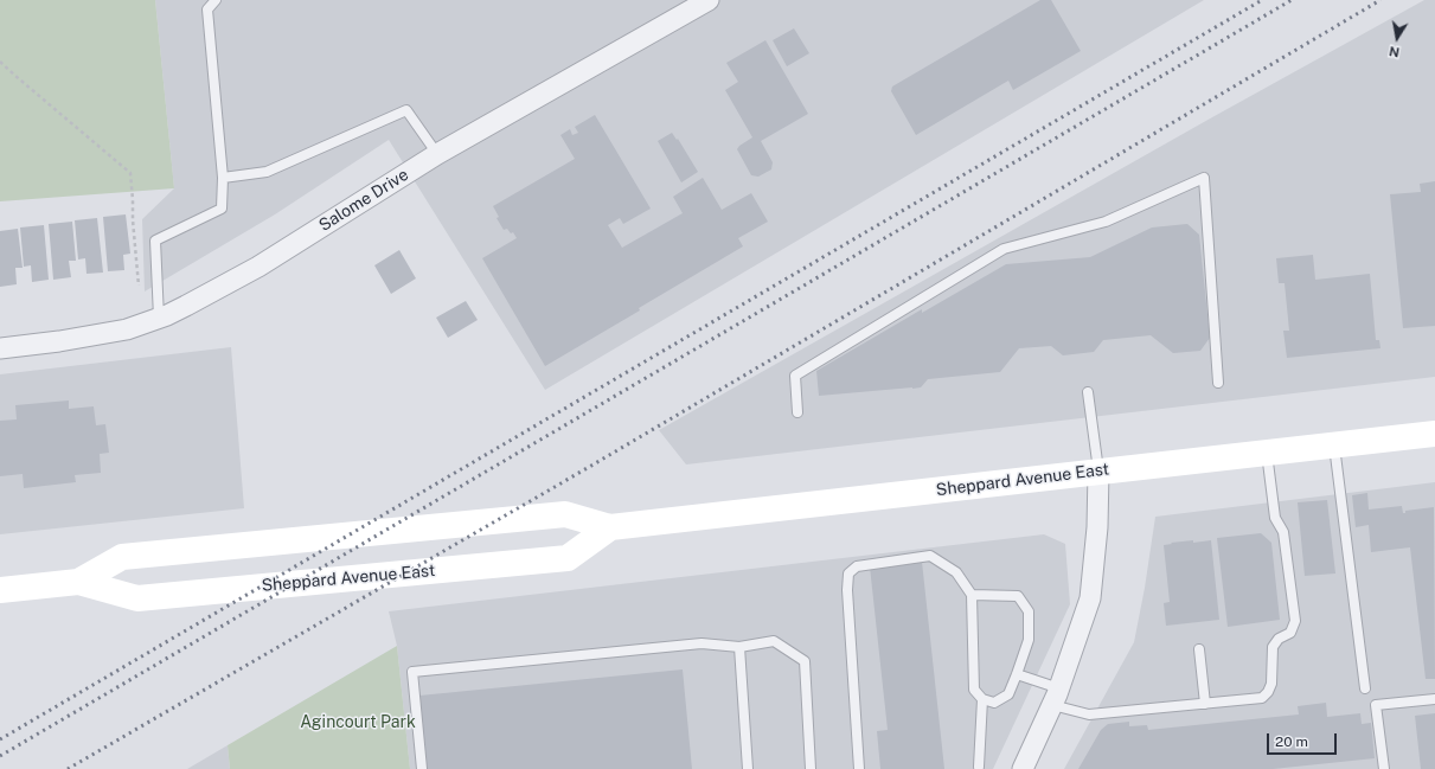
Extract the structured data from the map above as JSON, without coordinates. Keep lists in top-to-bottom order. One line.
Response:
{"streets":{"main road":["Sheppard Avenue East"],"street":["Salome Drive"]},"parks":["Agincourt Park"],"scale_bar":"20 m","north":"bottom"}
